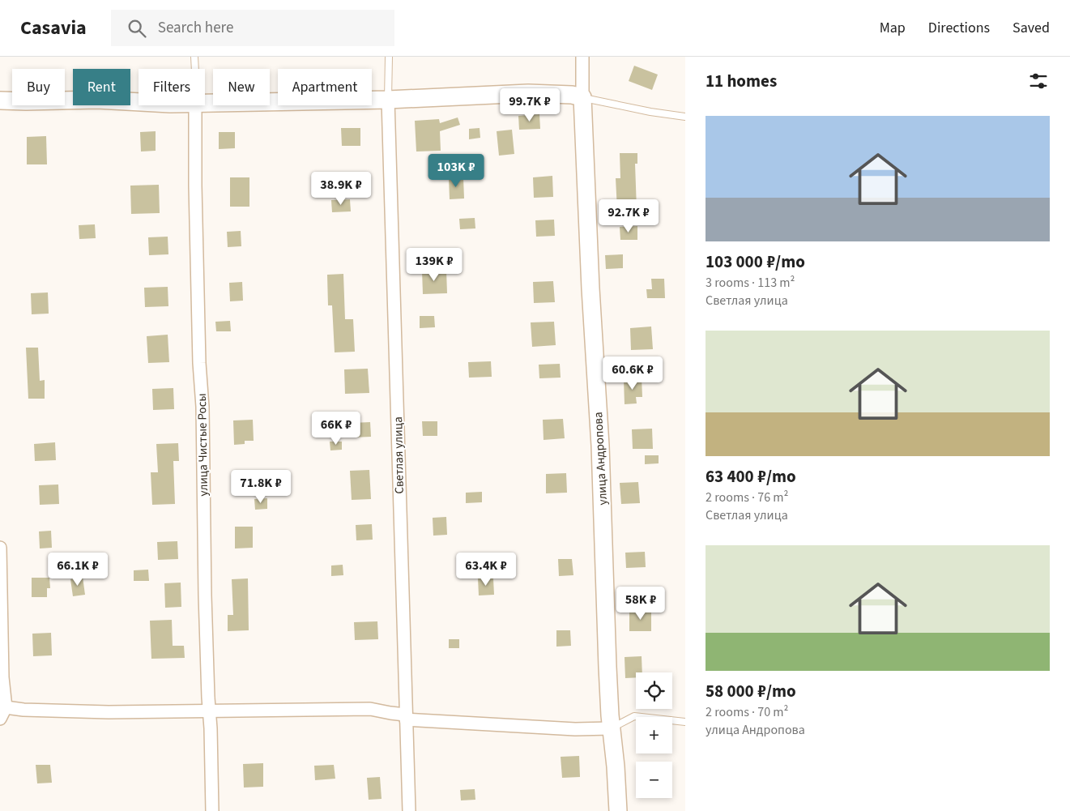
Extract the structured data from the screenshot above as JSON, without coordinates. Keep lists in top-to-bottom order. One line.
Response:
{"streets":{"street":["улица Чистые Росы","Светлая улица","улица Андропова"]},"page":{"header":"Casavia","search":"Search here","nav":["Map","Directions","Saved"],"heading":"11 homes","chip":["Buy","Rent","Filters","New","Apartment"],"price":["99.7K ₽","103K ₽","38.9K ₽","92.7K ₽","139K ₽","60.6K ₽","66K ₽","71.8K ₽","66.1K ₽","63.4K ₽","58K ₽"],"list":[{"name":"103 000 ₽/mo","note":"3 rooms · 113 m² · Светлая улица"},{"name":"63 400 ₽/mo","note":"2 rooms · 76 m² · Светлая улица"},{"name":"58 000 ₽/mo","note":"2 rooms · 70 m² · улица Андропова"}],"map_buttons":["+","−"]}}
